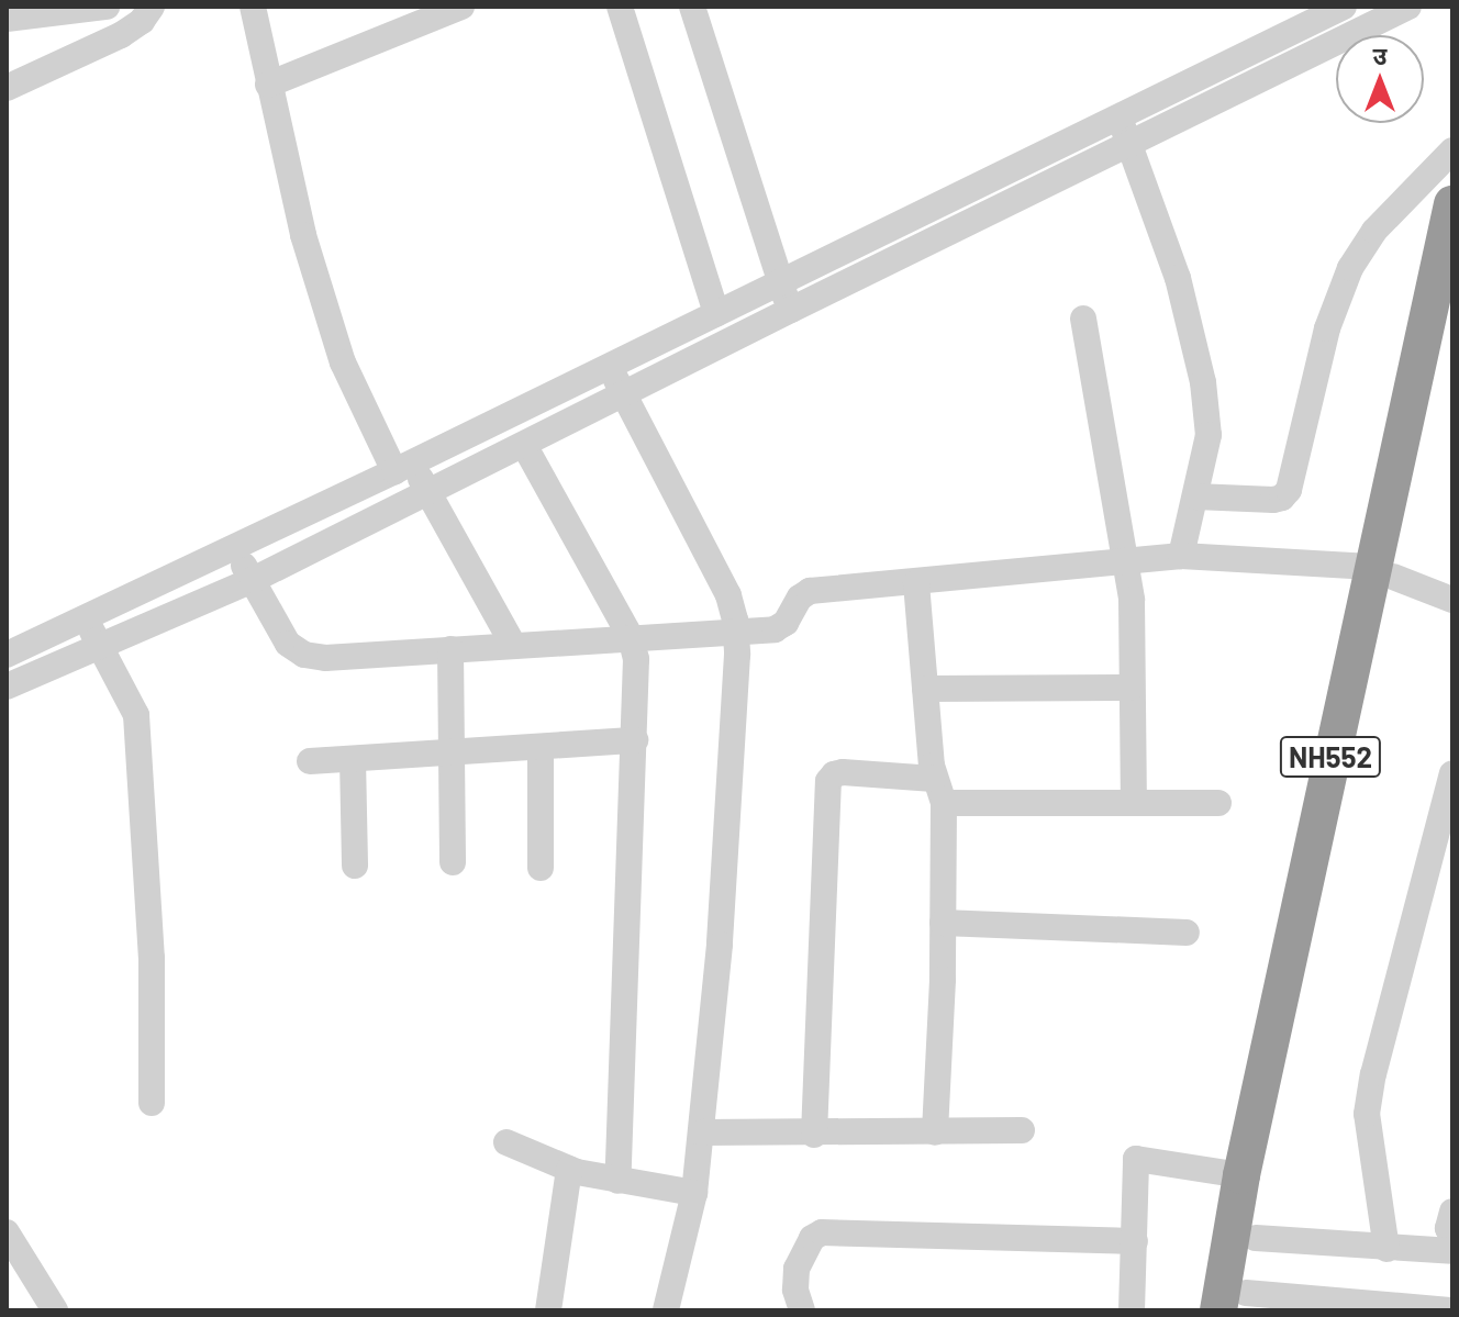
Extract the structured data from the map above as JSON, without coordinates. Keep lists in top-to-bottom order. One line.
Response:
{"streets":{"highway":["NH552"]},"north":"top"}
